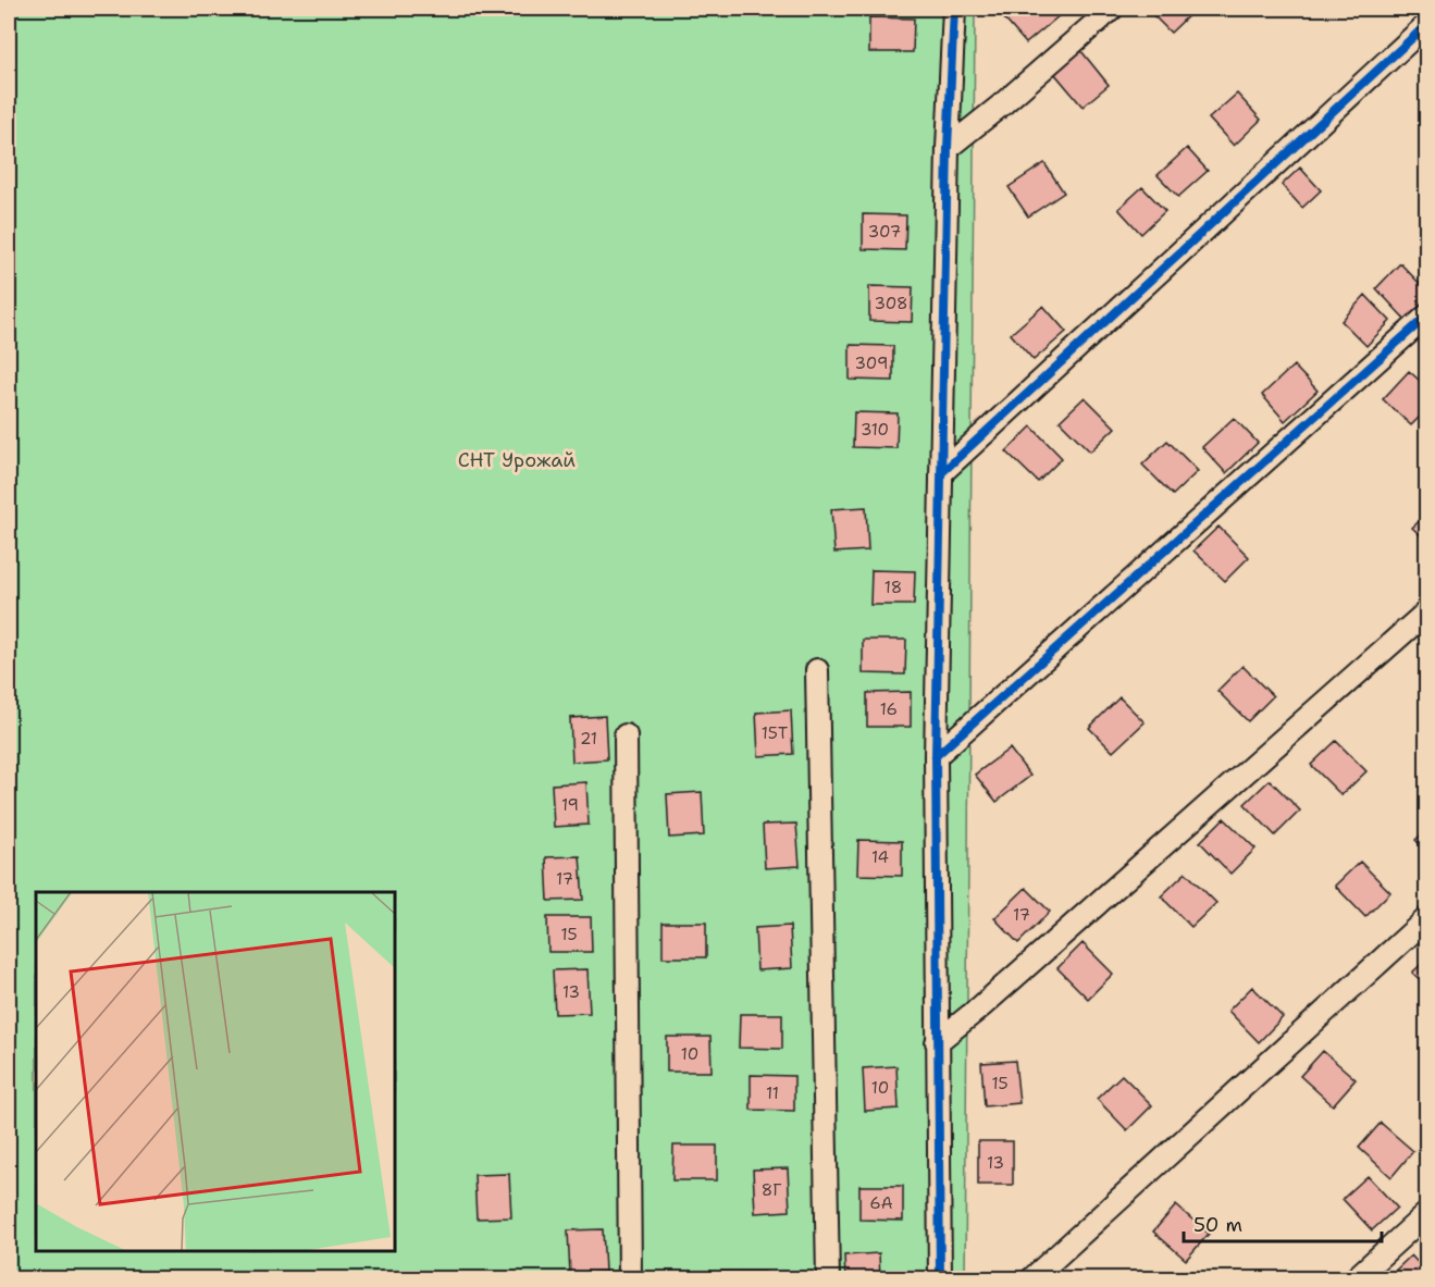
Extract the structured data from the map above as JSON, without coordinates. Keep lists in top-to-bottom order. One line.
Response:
{"parks":["СНТ Урожай"],"house_numbers":["307","308","309","310","18","16","15Т","21","19","14","17","17","15","13","10","15","10","11","13","8Г","6А"],"scale_bar":"50 m"}
